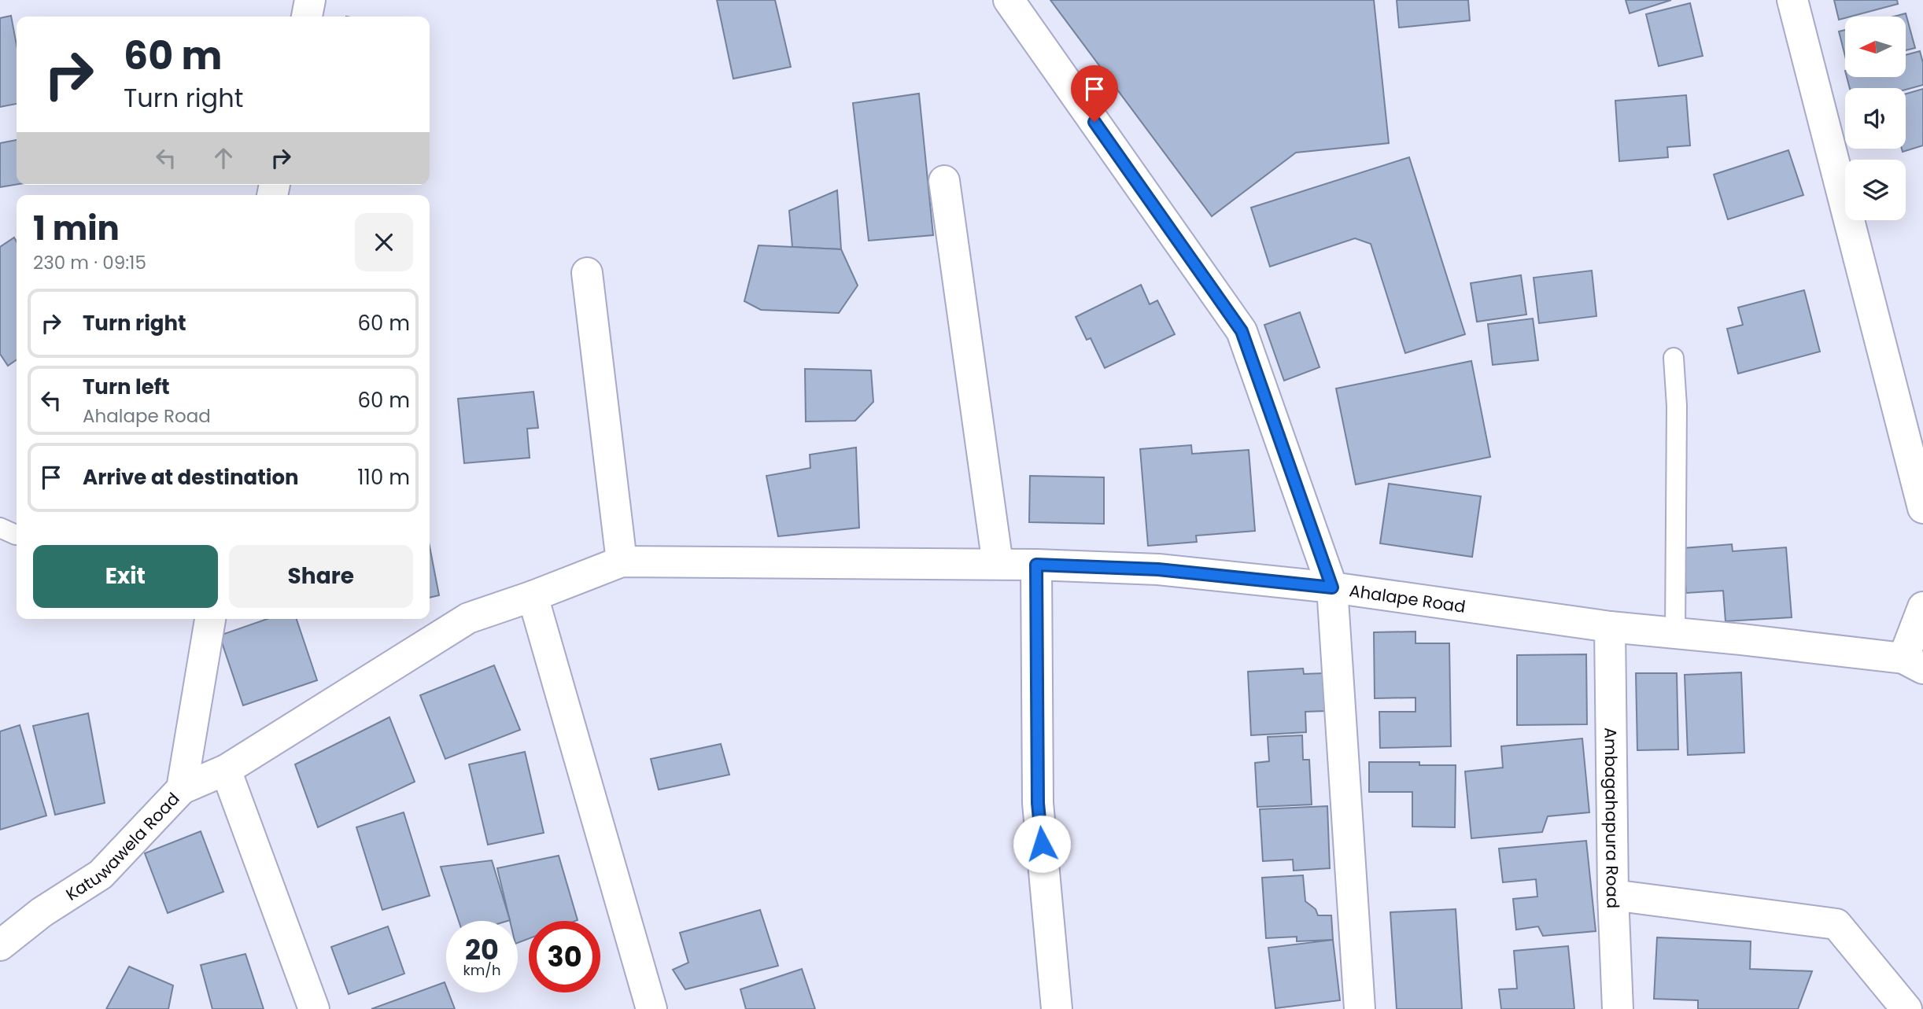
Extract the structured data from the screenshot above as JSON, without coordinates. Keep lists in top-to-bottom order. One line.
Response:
{"streets":{"street":["Ahalape Road","Ambagahapura Road","Katuwawela Road"]},"crossings":[["Ahalape Road","Ambagahapura Road"]],"north":"left","page":{"turn":["60 m","Turn right"],"heading":["1 min","230 m · 09:15"],"list":[{"name":"Turn right","value":"60 m"},{"name":"Turn left","note":"Ahalape Road","value":"60 m"},{"name":"Arrive at destination","value":"110 m"}],"buttons":["Exit","Share"],"speed":"20 km/h","limit":"30"}}
